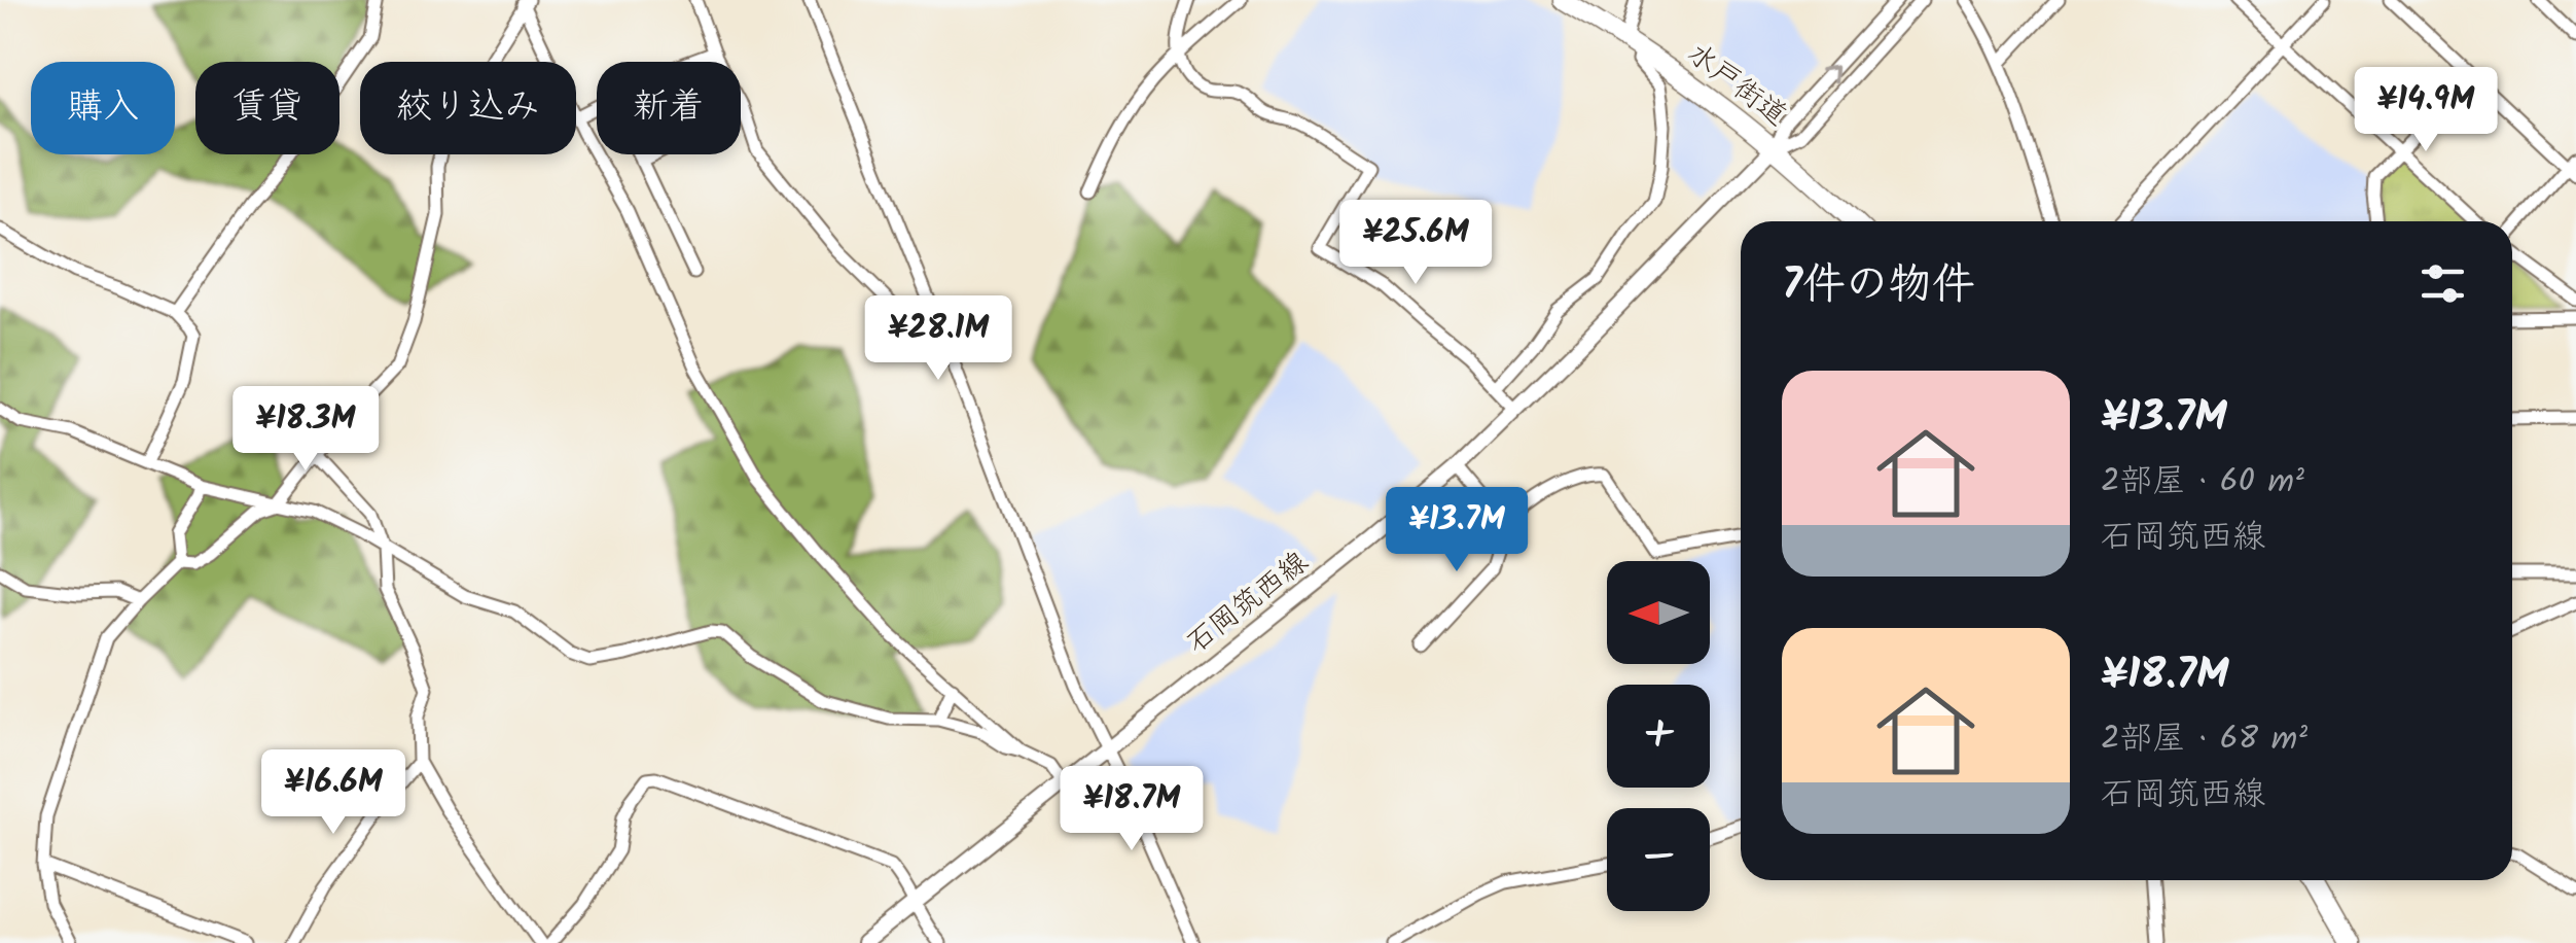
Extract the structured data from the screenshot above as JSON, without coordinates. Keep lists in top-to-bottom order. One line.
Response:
{"streets":{"highway":["水戸街道"],"main road":["石岡筑西線"]},"crossings":[["水戸街道","石岡筑西線"]],"north":"left","page":{"chip":["購入","賃貸","絞り込み","新着"],"price":["¥14.9M","¥25.6M","¥28.1M","¥18.3M","¥13.7M","¥16.6M","¥18.7M"],"heading":"7件の物件","list":[{"name":"¥13.7M","note":"2部屋 · 60 m² · 石岡筑西線"},{"name":"¥18.7M","note":"2部屋 · 68 m² · 石岡筑西線"}],"map_buttons":["+","−"]}}
